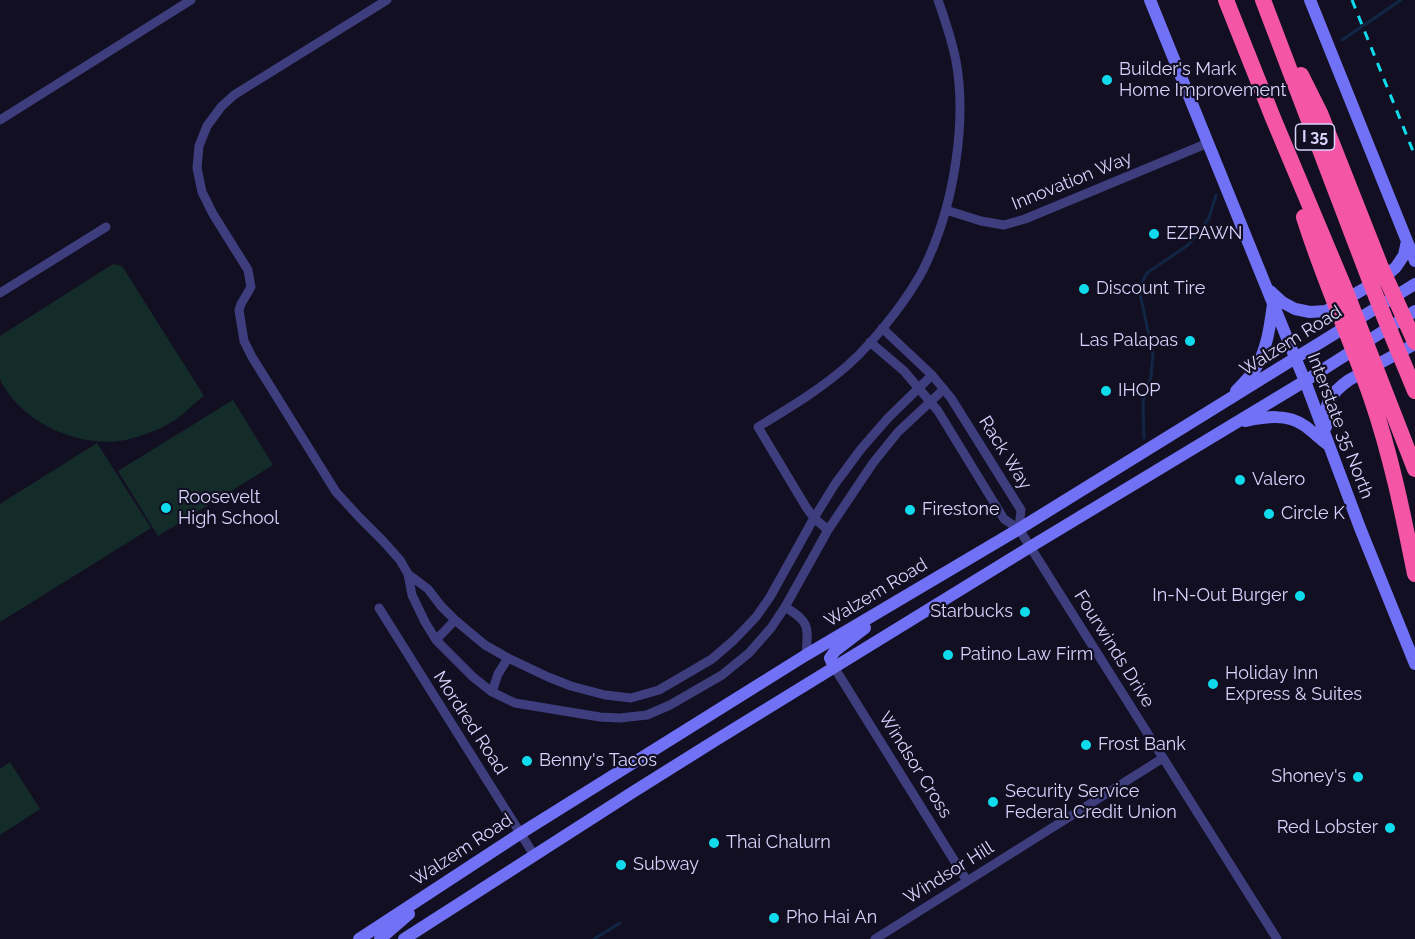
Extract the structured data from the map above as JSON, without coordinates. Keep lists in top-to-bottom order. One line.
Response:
{"streets":{"highway":["I 35"],"main road":["Walzem Road","Interstate 35 North"],"street":["Innovation Way","Rack Way","Fourwinds Drive","Mordred Road","Windsor Cross","Windsor Hill"]},"crossings":[["Innovation Way","Interstate 35 North"],["Walzem Road","Interstate 35 North"],["Walzem Road","Rack Way"],["Walzem Road","Fourwinds Drive"],["Walzem Road","Mordred Road"],["Rack Way","Fourwinds Drive"],["Fourwinds Drive","Windsor Hill"],["Windsor Cross","Windsor Hill"]],"places":["Builder's Mark Home Improvement","EZPAWN","Discount Tire","Las Palapas","IHOP","Valero","Roosevelt High School","Firestone","Circle K","In-N-Out Burger","Starbucks","Patino Law Firm","Holiday Inn Express & Suites","Frost Bank","Benny's Tacos","Shoney's","Security Service Federal Credit Union","Red Lobster","Thai Chalurn","Subway","Pho Hai An"]}
